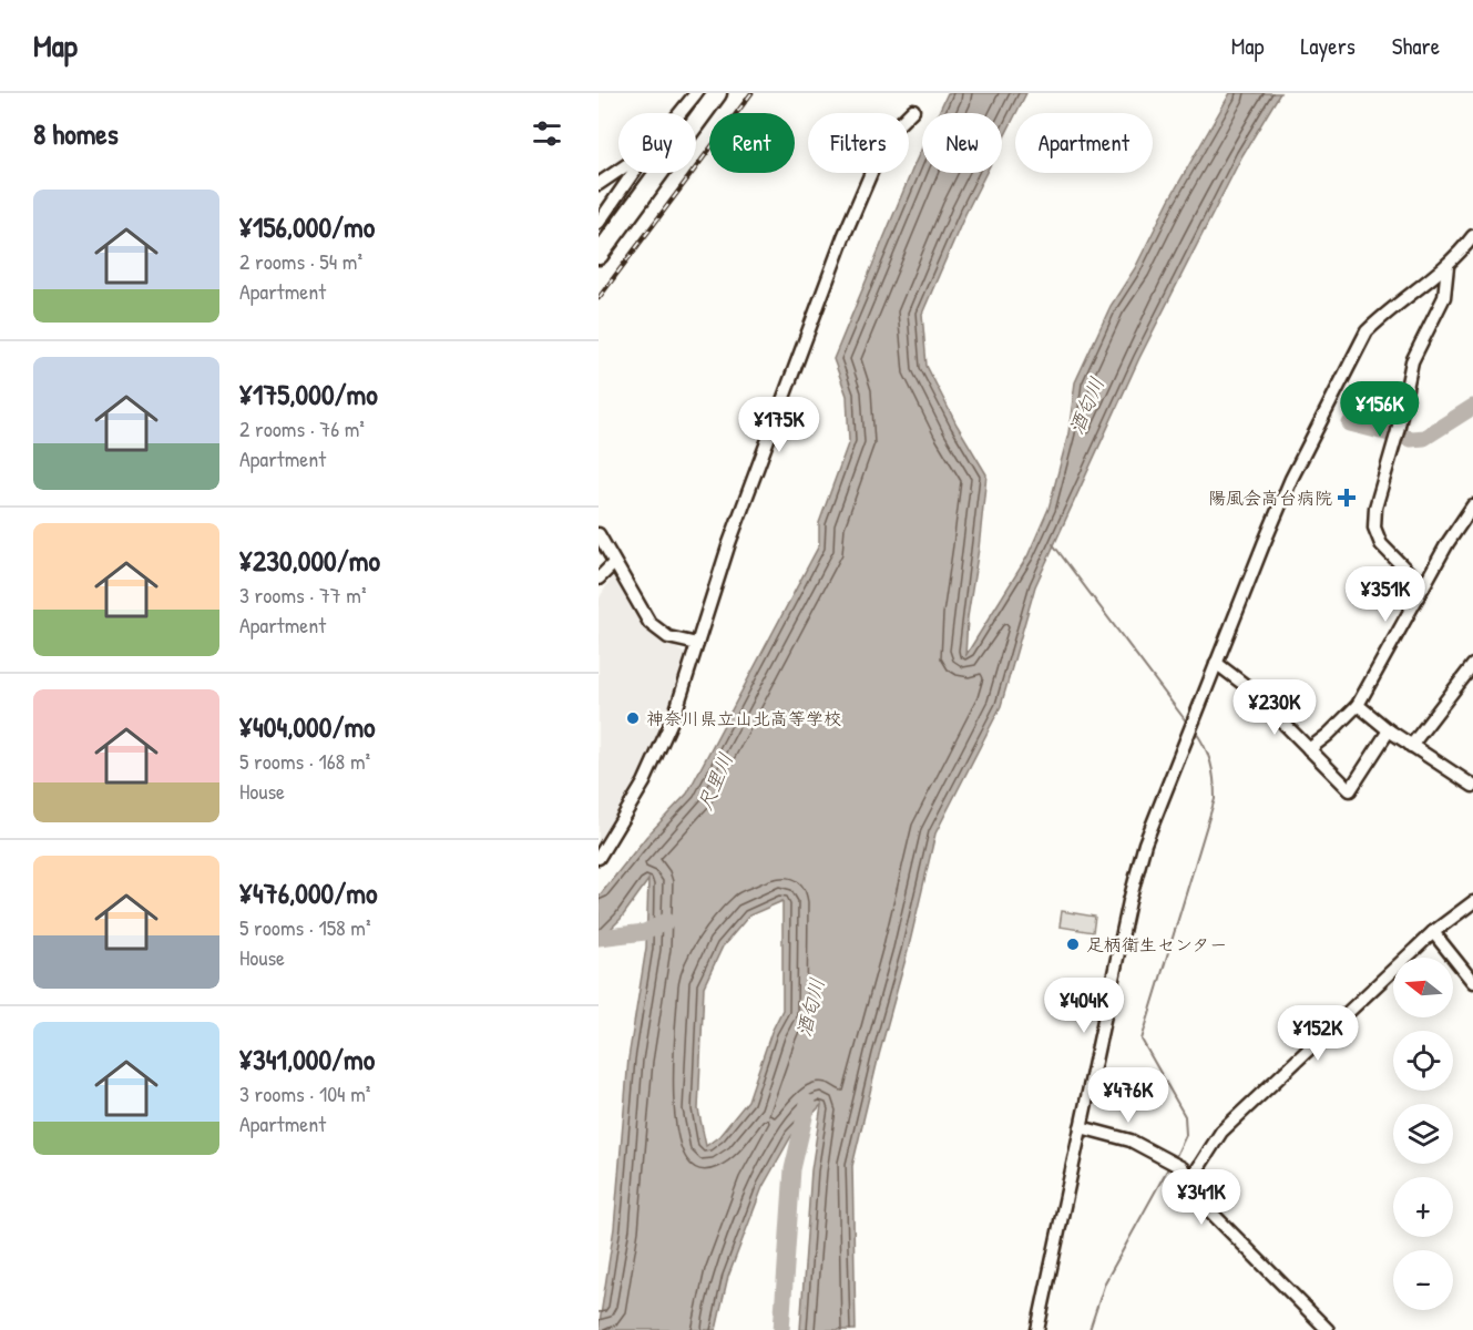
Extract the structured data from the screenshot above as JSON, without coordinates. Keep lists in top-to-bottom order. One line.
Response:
{"water":["酒匂川","尺里川"],"places":{"health":["陽風会高台病院"],"other":["神奈川県立山北高等学校","足柄衛生センター"]},"north":"left","page":{"header":"Map","nav":["Map","Layers","Share"],"heading":"8 homes","chip":["Buy","Rent","Filters","New","Apartment"],"list":[{"name":"¥156,000/mo","note":"2 rooms · 54 m² · Apartment"},{"name":"¥175,000/mo","note":"2 rooms · 76 m² · Apartment"},{"name":"¥230,000/mo","note":"3 rooms · 77 m² · Apartment"},{"name":"¥404,000/mo","note":"5 rooms · 168 m² · House"},{"name":"¥476,000/mo","note":"5 rooms · 158 m² · House"},{"name":"¥341,000/mo","note":"3 rooms · 104 m² · Apartment"}],"price":["¥156K","¥175K","¥351K","¥230K","¥404K","¥152K","¥476K","¥341K"],"map_buttons":["+","−"]}}
